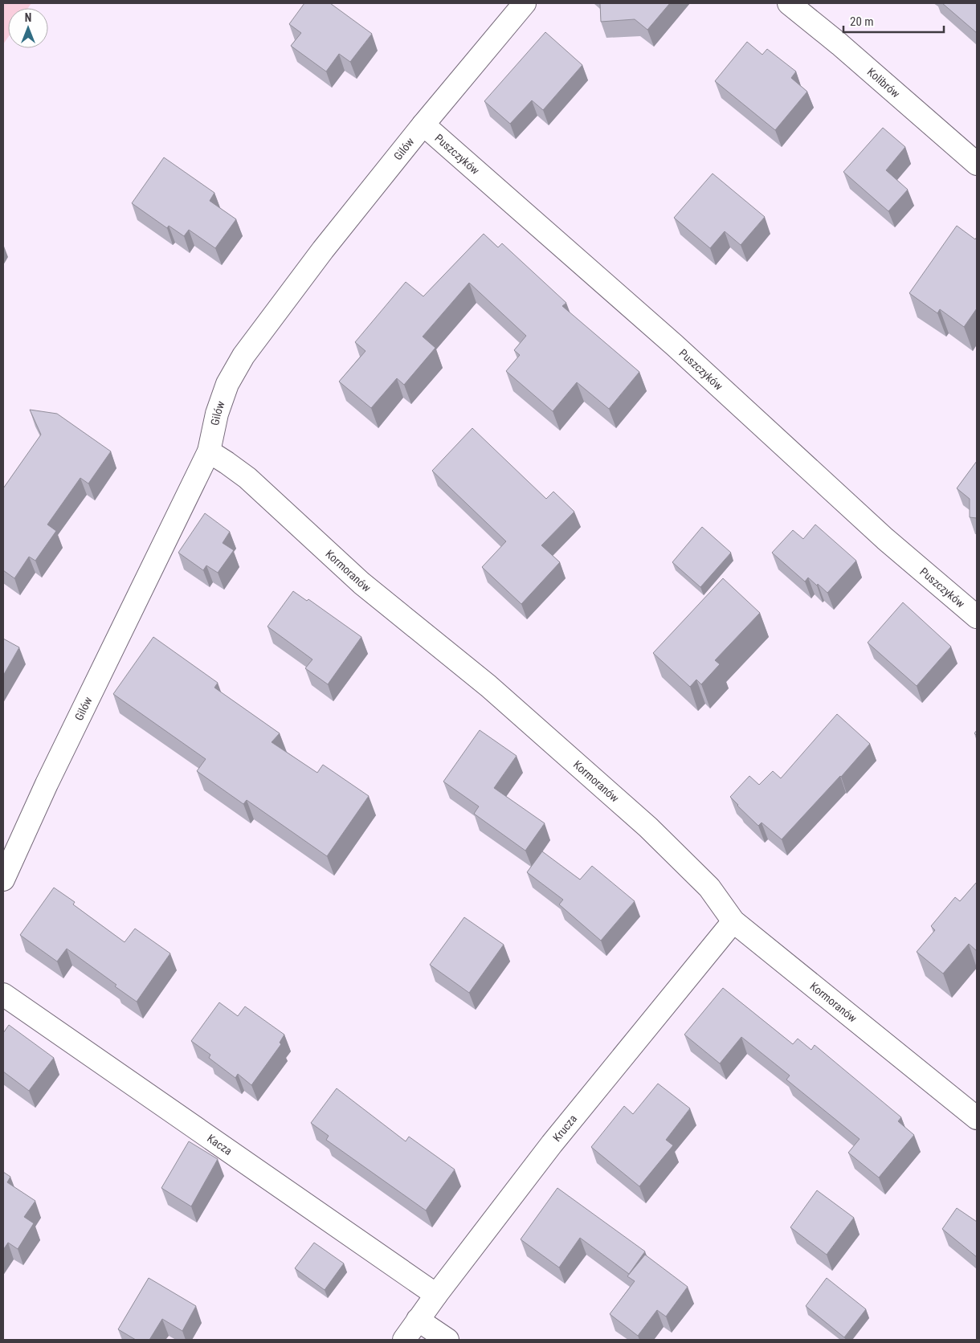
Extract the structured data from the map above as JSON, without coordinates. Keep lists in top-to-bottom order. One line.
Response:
{"streets":{"street":["Kolibrów","Gilów","Puszczyków","Kormoranów","Krucza","Kacza"]},"crossings":[["Gilów","Puszczyków"],["Gilów","Kormoranów"],["Kormoranów","Krucza"],["Krucza","Kacza"]],"scale_bar":"20 m","north":"top"}
